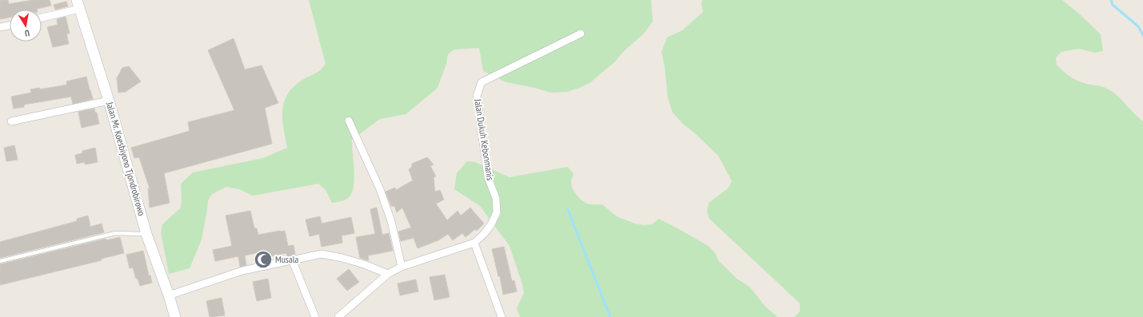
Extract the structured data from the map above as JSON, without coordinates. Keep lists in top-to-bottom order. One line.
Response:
{"streets":{"main road":["Jalan Mr. Koesbiyono Tjondrobirowo"],"street":["Jalan Dukuh Kebonmanis"]},"places":{"mosque":["Musala"]},"north":"bottom"}
